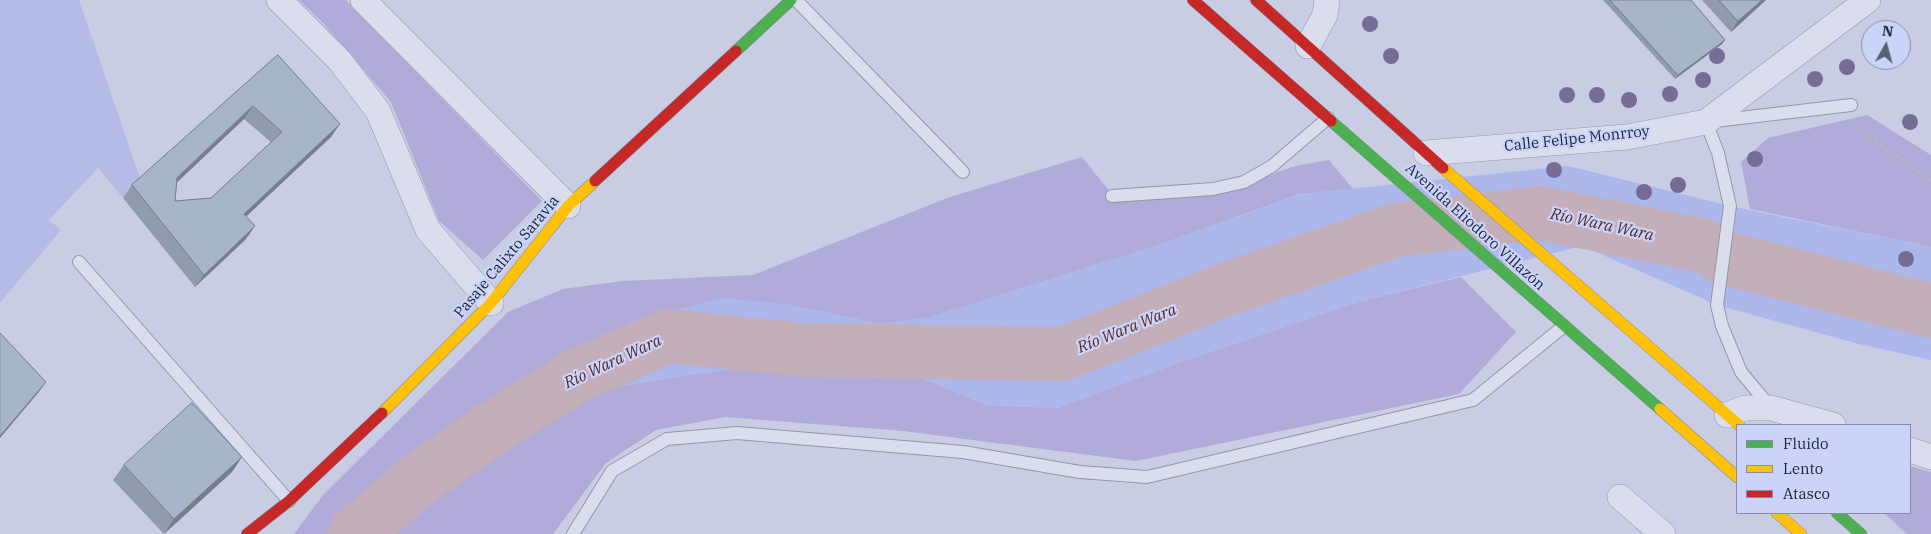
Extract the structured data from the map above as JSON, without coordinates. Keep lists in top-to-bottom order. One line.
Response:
{"streets":{"main road":["Avenida Eliodoro Villazón","Pasaje Calixto Saravia"],"street":["Calle Felipe Monrroy"]},"crossings":[["Calle Felipe Monrroy","Avenida Eliodoro Villazón"]],"water":["Río Wara Wara"],"legend":["Fluido","Lento","Atasco"],"north":"top"}
